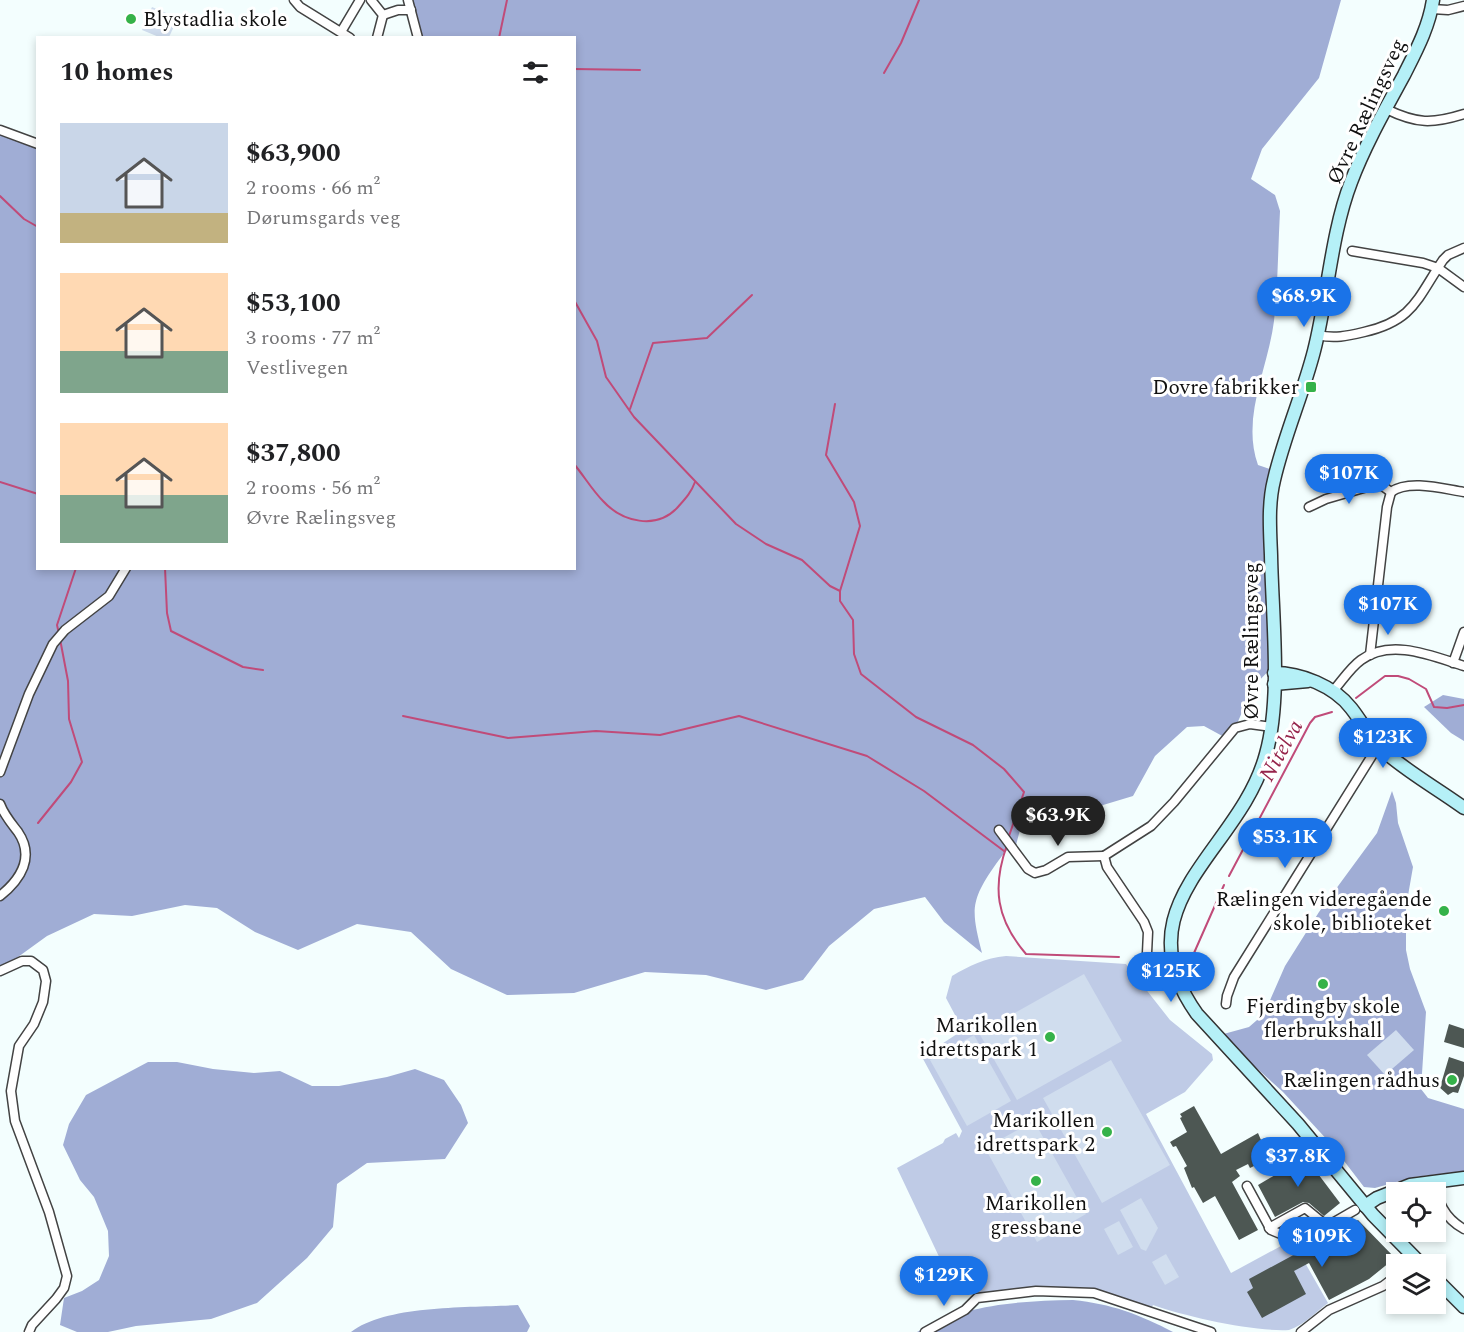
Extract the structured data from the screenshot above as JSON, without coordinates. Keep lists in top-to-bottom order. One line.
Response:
{"streets":{"main road":["Øvre Rælingsveg"]},"water":["Nitelva"],"places":{"other":["Blystadlia skole","Rælingen videregående skole, biblioteket","Fjerdingby skole flerbrukshall","Marikollen idrettspark 1","Rælingen rådhus","Marikollen idrettspark 2","Marikollen gressbane"],"transit":["Dovre fabrikker"]},"page":{"heading":"10 homes","list":[{"name":"$63,900","note":"2 rooms · 66 m² · Dørumsgards veg"},{"name":"$53,100","note":"3 rooms · 77 m² · Vestlivegen"},{"name":"$37,800","note":"2 rooms · 56 m² · Øvre Rælingsveg"}],"price":["$68.9K","$107K","$107K","$123K","$63.9K","$53.1K","$125K","$37.8K","$109K","$129K"]}}
